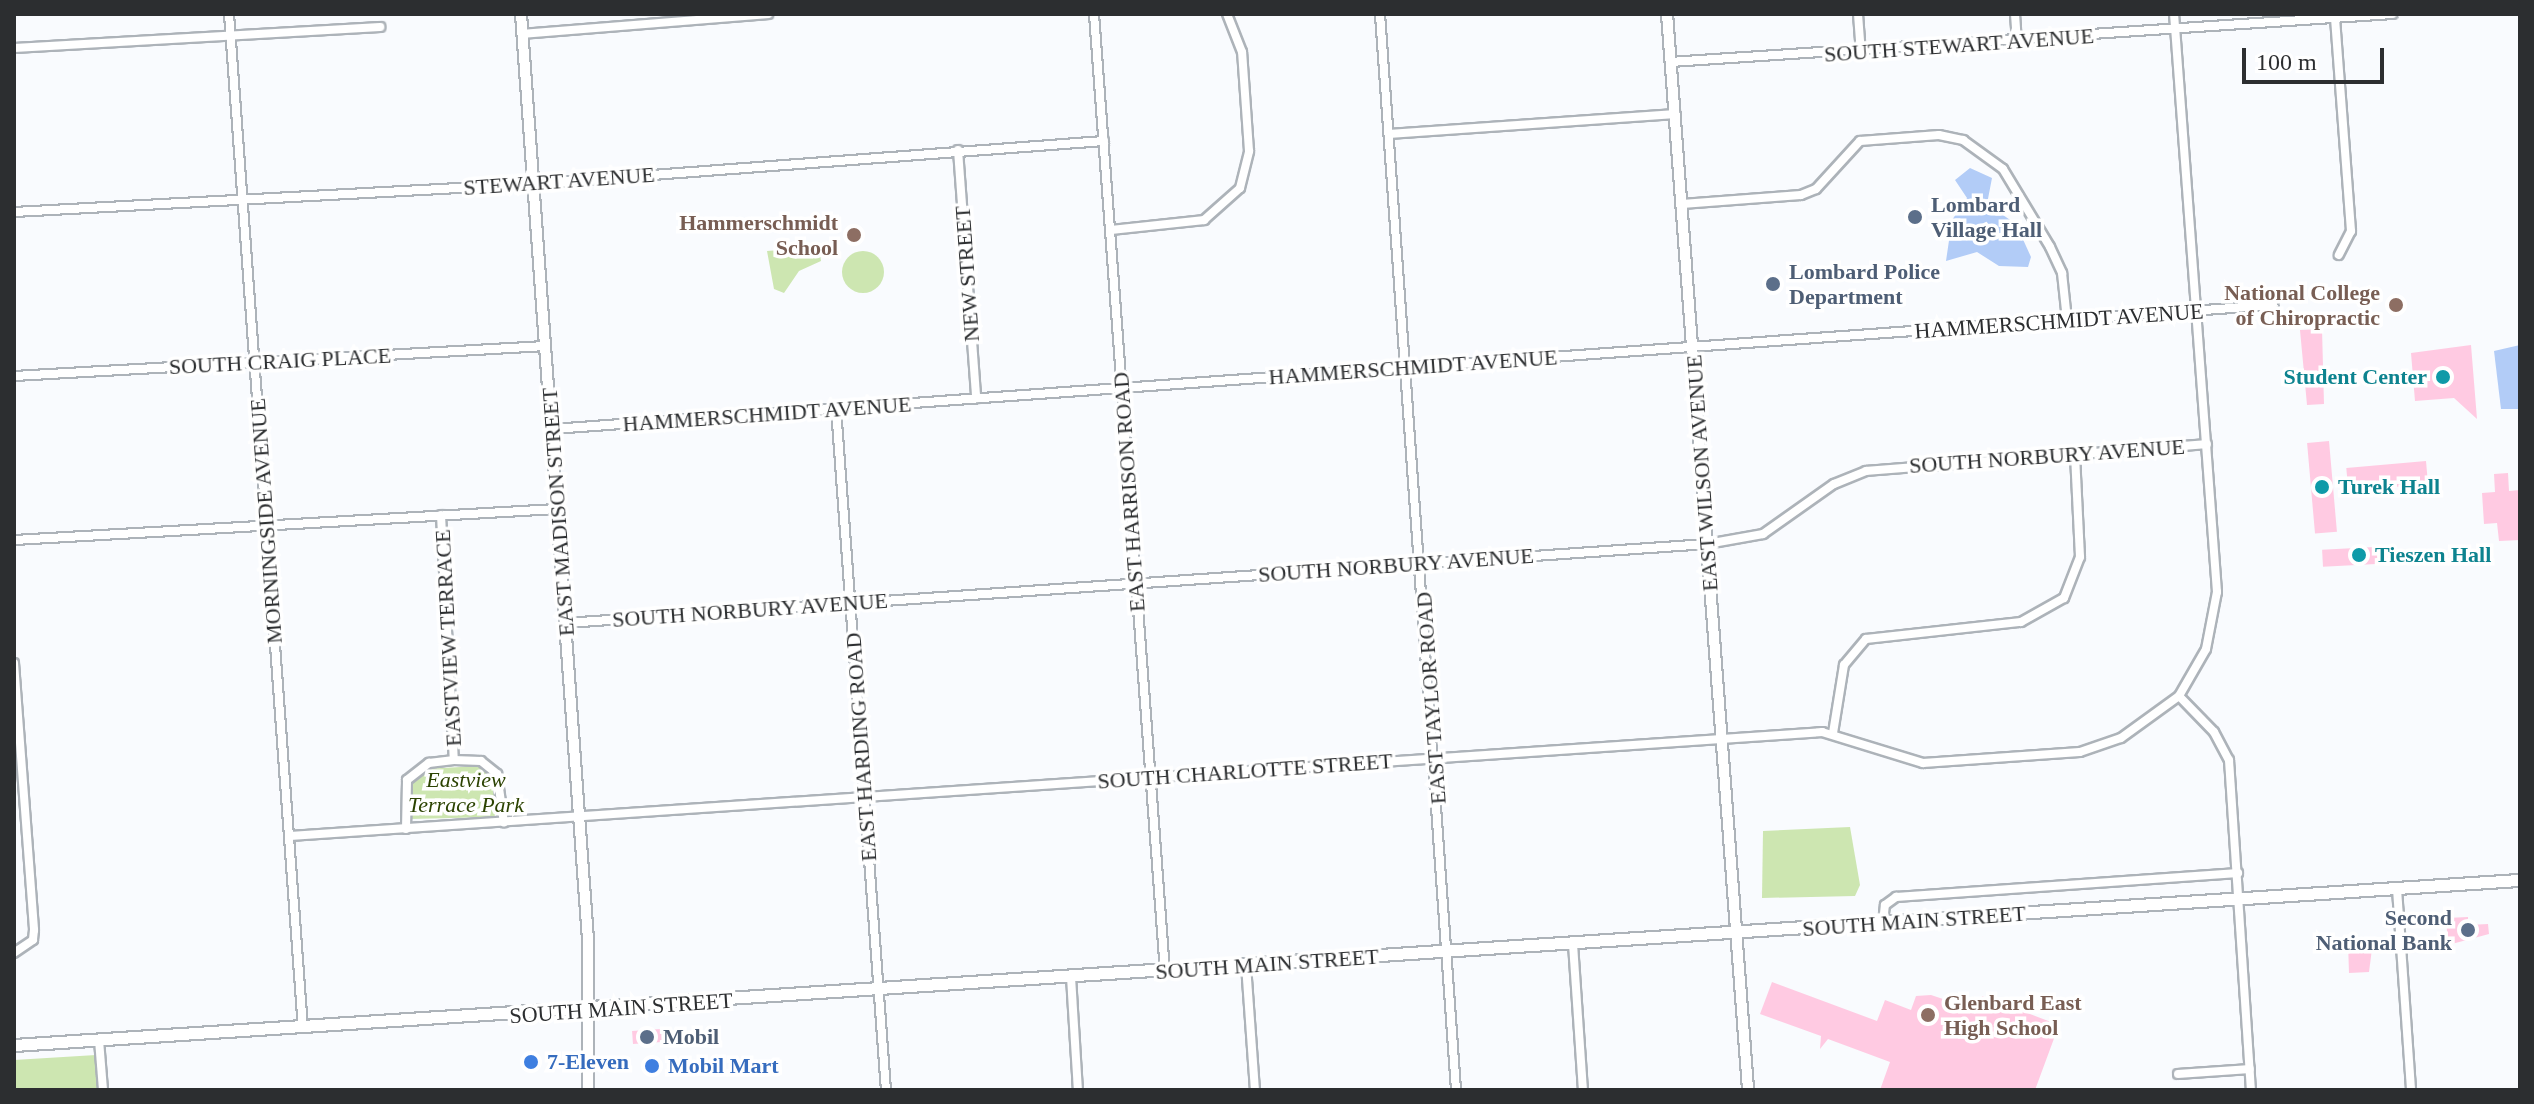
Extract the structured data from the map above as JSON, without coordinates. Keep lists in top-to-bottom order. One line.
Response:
{"streets":{"main road":["SOUTH MAIN STREET"],"street":["SOUTH STEWART AVENUE","STEWART AVENUE","NEW STREET","HAMMERSCHMIDT AVENUE","SOUTH CRAIG PLACE","SOUTH NORBURY AVENUE","EAST WILSON AVENUE","EAST HARRISON ROAD","EAST MADISON STREET","MORNINGSIDE AVENUE","EASTVIEW TERRACE","EAST TAYLOR ROAD","EAST HARDING ROAD","SOUTH CHARLOTTE STREET"]},"crossings":[["SOUTH STEWART AVENUE","EAST WILSON AVENUE"],["STEWART AVENUE","NEW STREET"],["STEWART AVENUE","EAST HARRISON ROAD"],["STEWART AVENUE","EAST MADISON STREET"],["STEWART AVENUE","MORNINGSIDE AVENUE"],["NEW STREET","HAMMERSCHMIDT AVENUE"],["HAMMERSCHMIDT AVENUE","EAST WILSON AVENUE"],["HAMMERSCHMIDT AVENUE","EAST HARRISON ROAD"],["HAMMERSCHMIDT AVENUE","EAST MADISON STREET"],["HAMMERSCHMIDT AVENUE","EAST TAYLOR ROAD"],["HAMMERSCHMIDT AVENUE","EAST HARDING ROAD"],["SOUTH CRAIG PLACE","EAST MADISON STREET"],["SOUTH CRAIG PLACE","MORNINGSIDE AVENUE"],["SOUTH NORBURY AVENUE","EAST WILSON AVENUE"],["SOUTH NORBURY AVENUE","EAST HARRISON ROAD"],["SOUTH NORBURY AVENUE","EAST MADISON STREET"],["SOUTH NORBURY AVENUE","EAST TAYLOR ROAD"],["SOUTH NORBURY AVENUE","EAST HARDING ROAD"],["EAST WILSON AVENUE","SOUTH CHARLOTTE STREET"],["EAST WILSON AVENUE","SOUTH MAIN STREET"],["EAST HARRISON ROAD","SOUTH CHARLOTTE STREET"],["EAST HARRISON ROAD","SOUTH MAIN STREET"],["EAST MADISON STREET","SOUTH CHARLOTTE STREET"],["EAST MADISON STREET","SOUTH MAIN STREET"],["MORNINGSIDE AVENUE","SOUTH CHARLOTTE STREET"],["MORNINGSIDE AVENUE","SOUTH MAIN STREET"],["EASTVIEW TERRACE","SOUTH CHARLOTTE STREET"],["EAST TAYLOR ROAD","SOUTH CHARLOTTE STREET"],["EAST TAYLOR ROAD","SOUTH MAIN STREET"],["EAST HARDING ROAD","SOUTH CHARLOTTE STREET"],["EAST HARDING ROAD","SOUTH MAIN STREET"]],"parks":["Eastview Terrace Park"],"places":["Lombard Village Hall","Hammerschmidt School","Lombard Police Department","National College of Chiropractic","Student Center","Turek Hall","Tieszen Hall","Second National Bank","Glenbard East High School","Mobil","7-Eleven","Mobil Mart"],"scale_bar":"100 m"}
